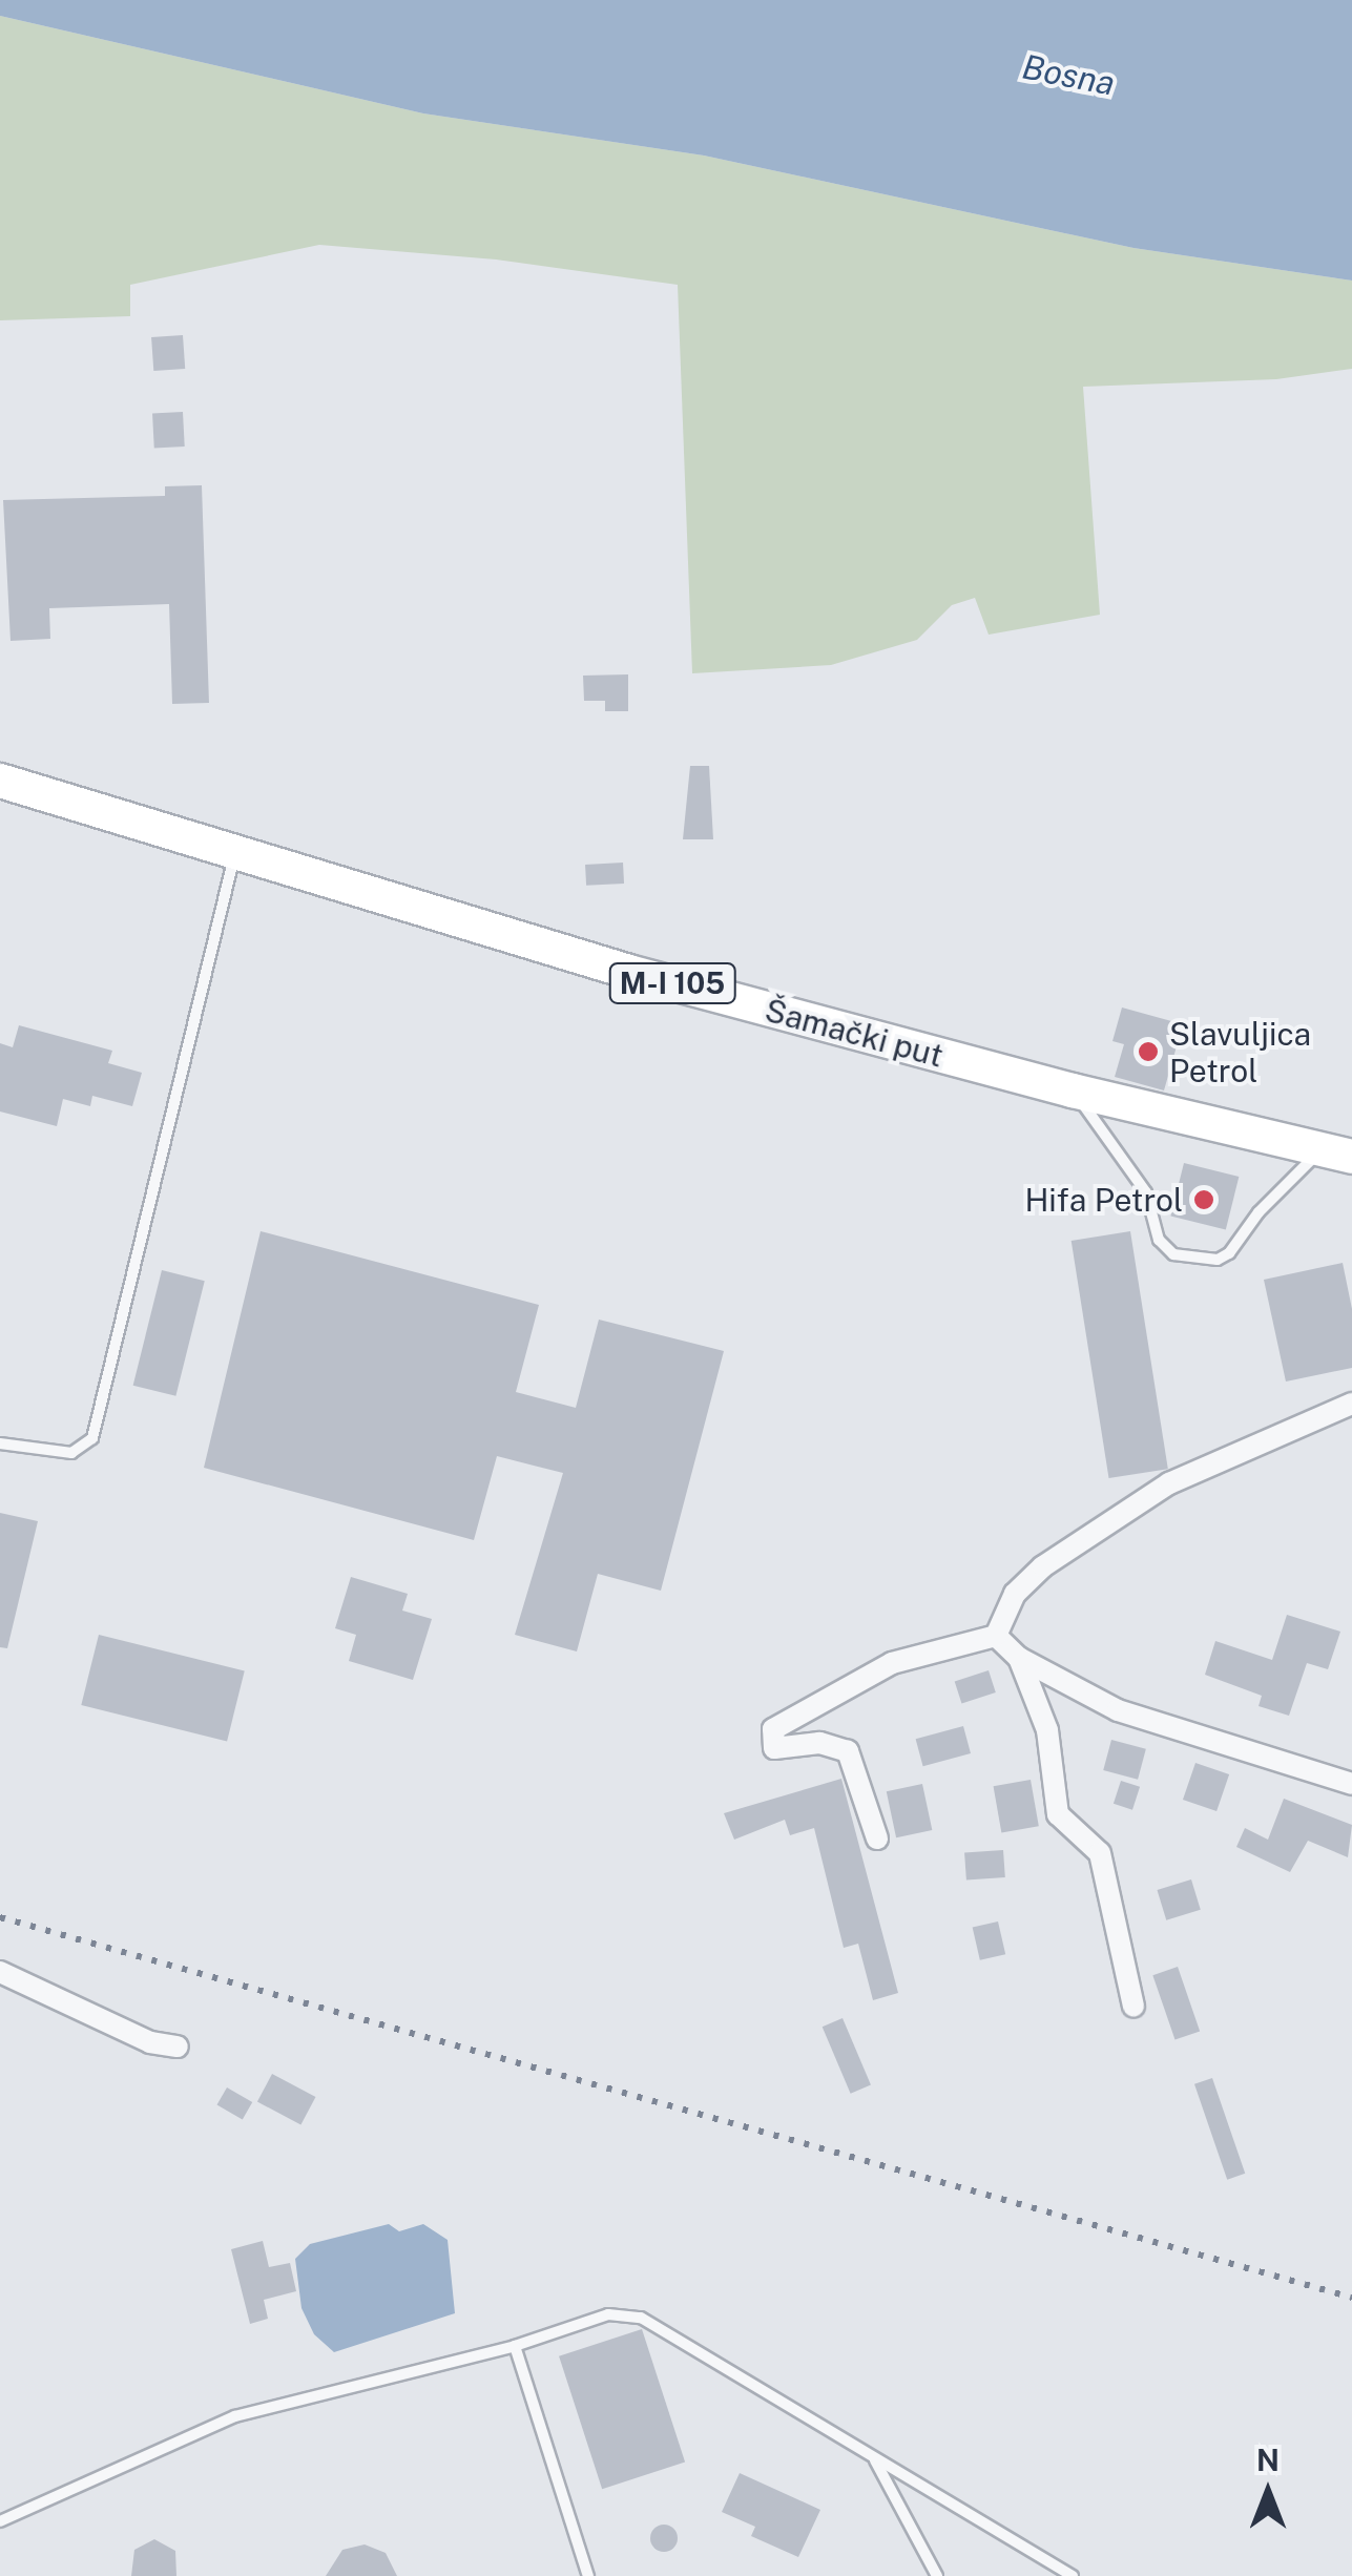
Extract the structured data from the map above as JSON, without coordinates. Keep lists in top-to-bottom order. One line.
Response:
{"streets":{"main road":["M-I 105","Šamački put"]},"water":["Bosna"],"places":["Slavuljica Petrol","Hifa Petrol"],"north":"top"}
